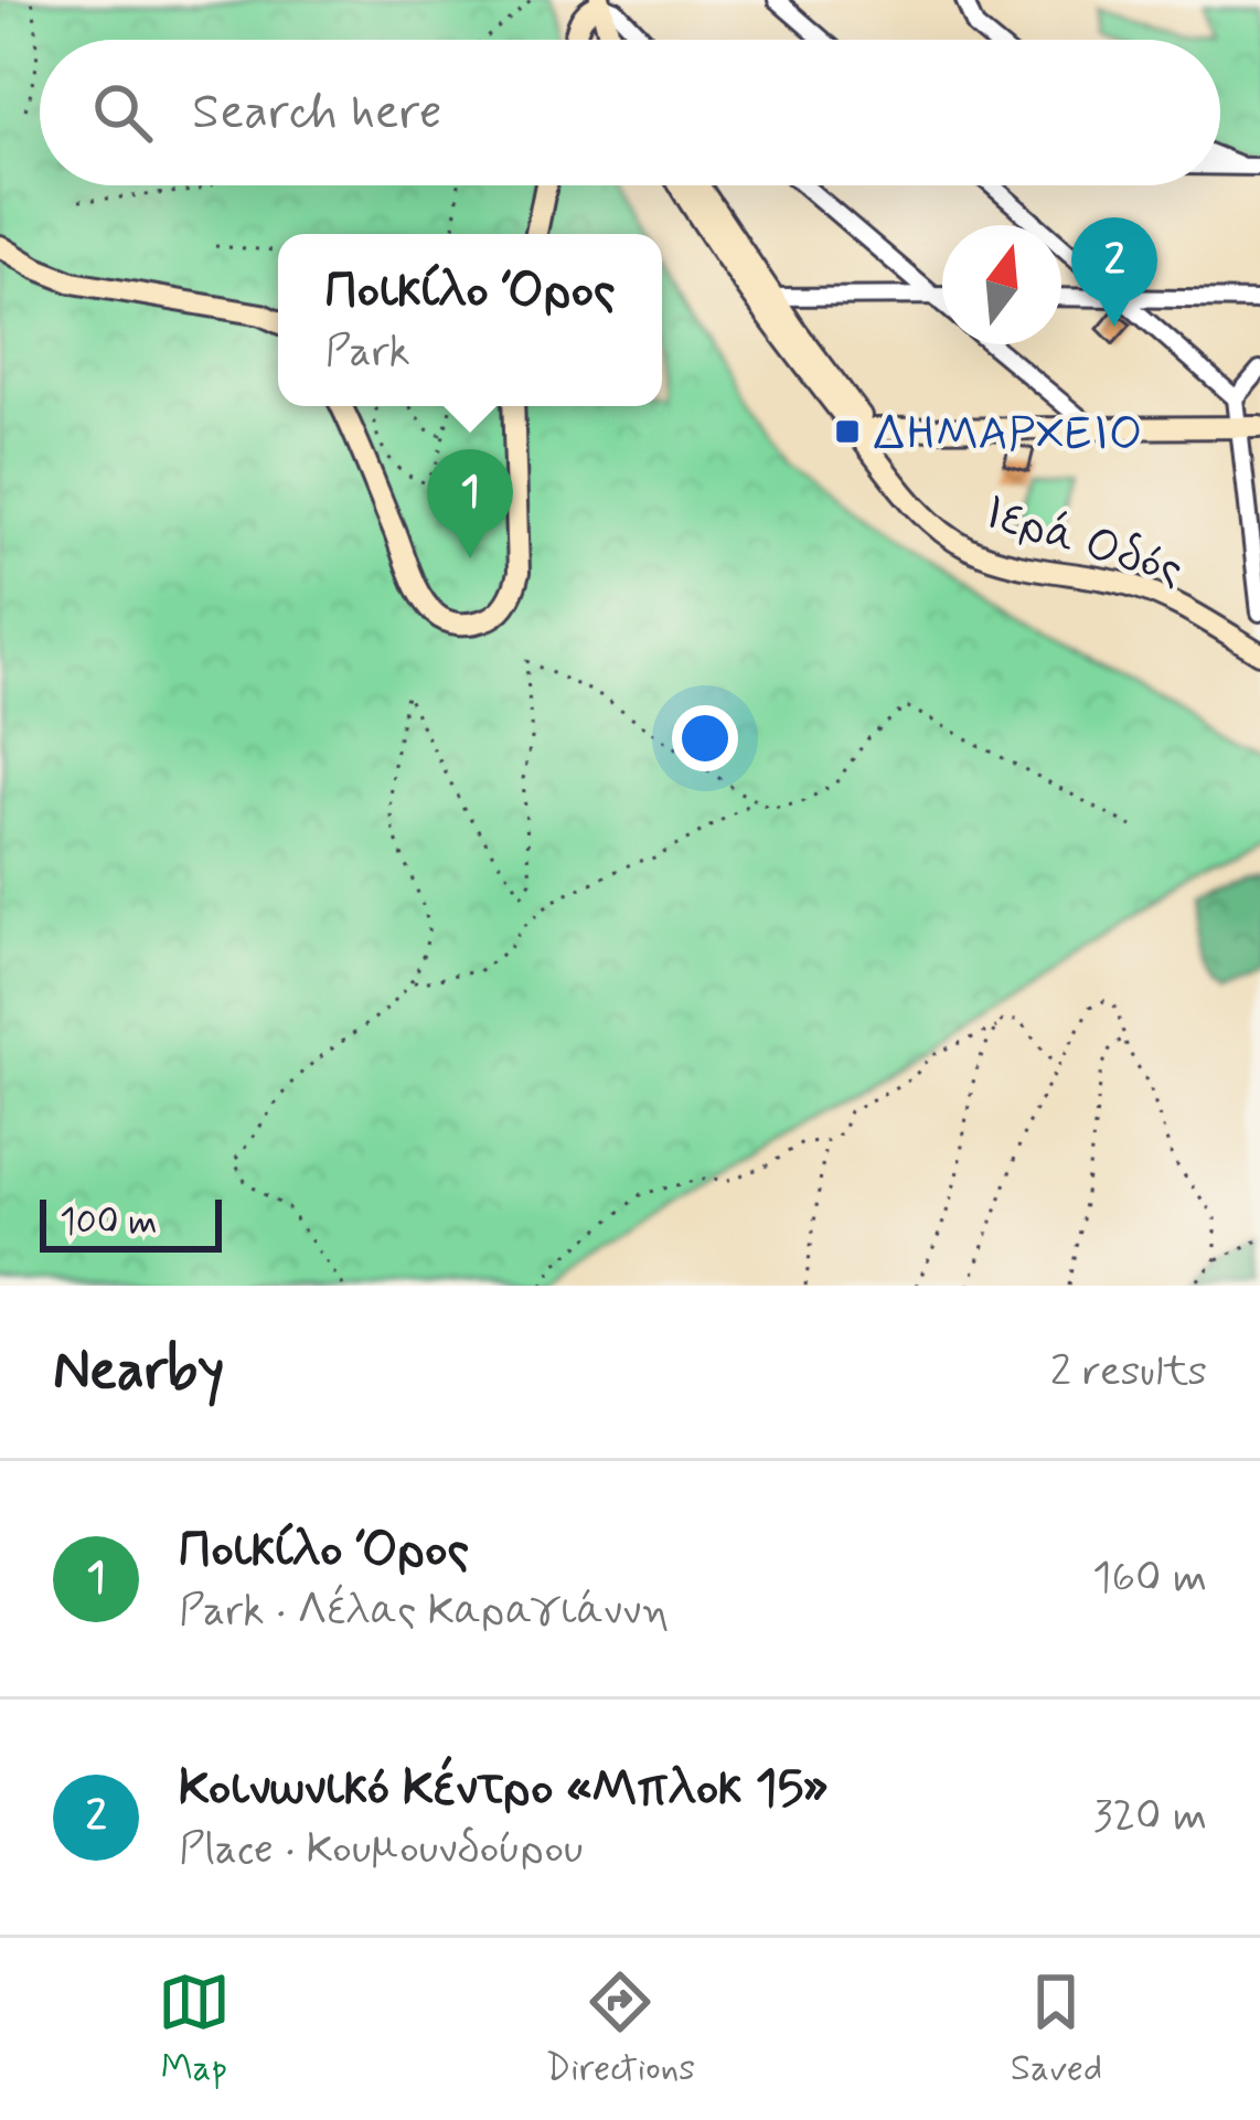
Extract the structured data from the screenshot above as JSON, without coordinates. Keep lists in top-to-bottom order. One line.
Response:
{"streets":{"main road":["Ιερά Οδός"]},"places":{"transit":["ΔΗΜΑΡΧΕΙΟ"]},"scale_bar":"100 m","north":"top","page":{"search":"Search here","pins":["2","1"],"popup":["Ποικίλο Όρος","Park"],"scale":"100 m","heading":["Nearby","2 results"],"list":[{"mark":"1","name":"Ποικίλο Όρος","note":"Park · Λέλας Καραγιάννη","value":"160 m"},{"mark":"2","name":"Κοινωνικό Κέντρο «Μπλοκ 15»","note":"Place · Κουμουνδούρου","value":"320 m"}],"nav":["Map","Directions","Saved"]}}
